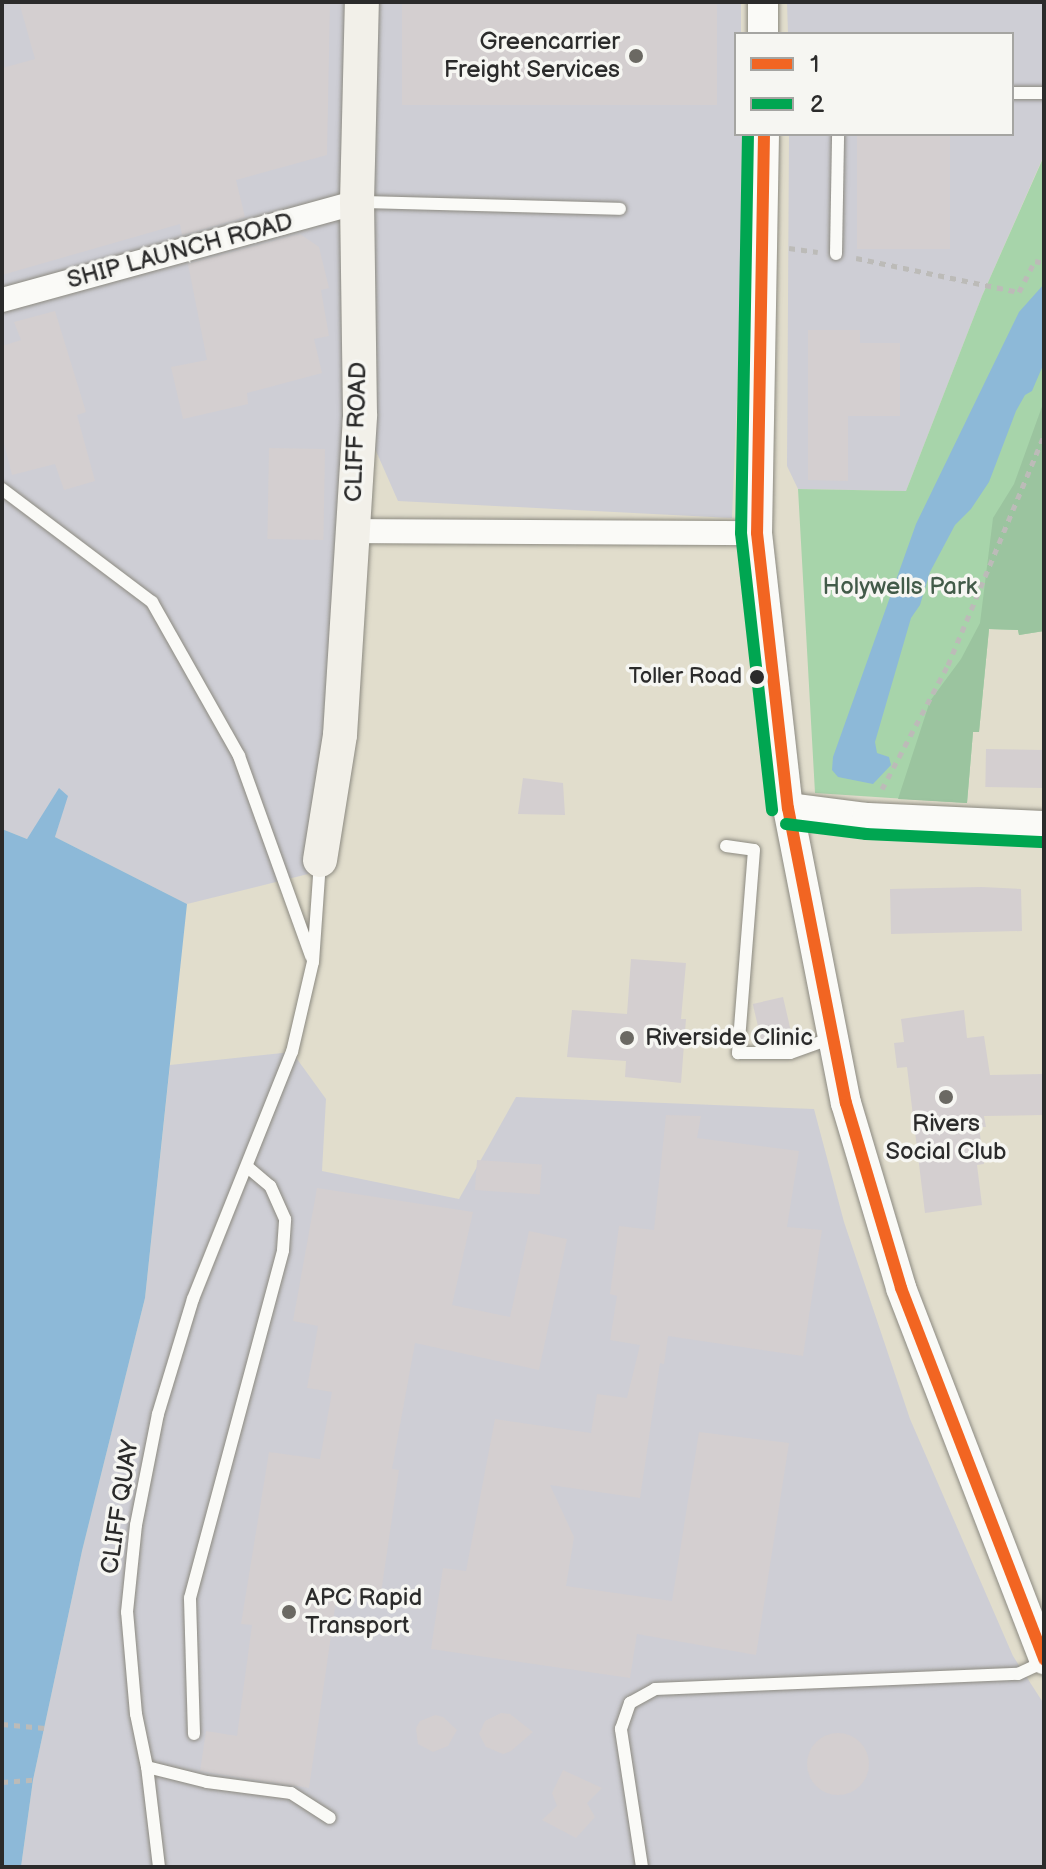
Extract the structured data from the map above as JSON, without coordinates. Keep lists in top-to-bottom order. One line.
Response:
{"streets":{"main road":["CLIFF ROAD"],"street":["SHIP LAUNCH ROAD"],"lane":["CLIFF QUAY"]},"crossings":[["SHIP LAUNCH ROAD","CLIFF ROAD"],["CLIFF ROAD","CLIFF QUAY"]],"parks":["Holywells Park"],"places":["Greencarrier Freight Services","Toller Road","Riverside Clinic","Rivers Social Club","APC Rapid Transport"],"lines":["transit line 1","transit line 2"],"legend":["1","2"]}
